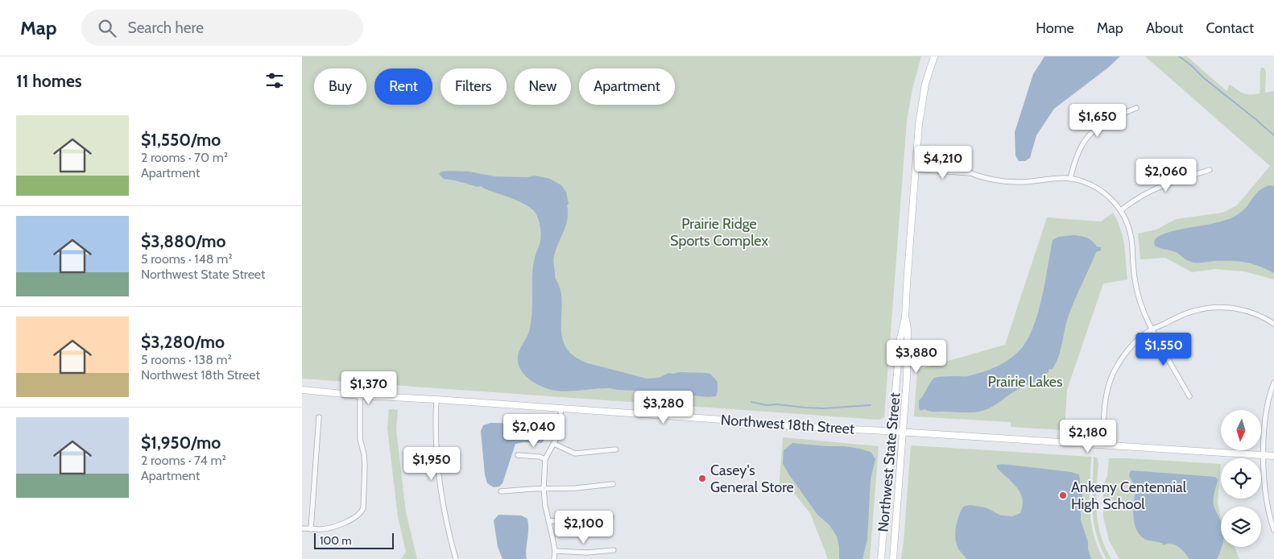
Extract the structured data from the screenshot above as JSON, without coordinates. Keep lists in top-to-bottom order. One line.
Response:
{"streets":{"main road":["Northwest 18th Street","Northwest State Street"]},"crossings":[["Northwest 18th Street","Northwest State Street"]],"parks":["Prairie Ridge Sports Complex","Prairie Lakes"],"places":["Casey's General Store","Ankeny Centennial High School"],"scale_bar":"100 m","north":"bottom","page":{"header":"Map","search":"Search here","nav":["Home","Map","About","Contact"],"heading":"11 homes","chip":["Buy","Rent","Filters","New","Apartment"],"price":["$1,650","$4,210","$2,060","$1,550","$3,880","$1,370","$3,280","$2,040","$2,180","$1,950","$2,100"],"list":[{"name":"$1,550/mo","note":"2 rooms · 70 m² · Apartment"},{"name":"$3,880/mo","note":"5 rooms · 148 m² · Northwest State Street"},{"name":"$3,280/mo","note":"5 rooms · 138 m² · Northwest 18th Street"},{"name":"$1,950/mo","note":"2 rooms · 74 m² · Apartment"}],"scale":"100 m"}}
